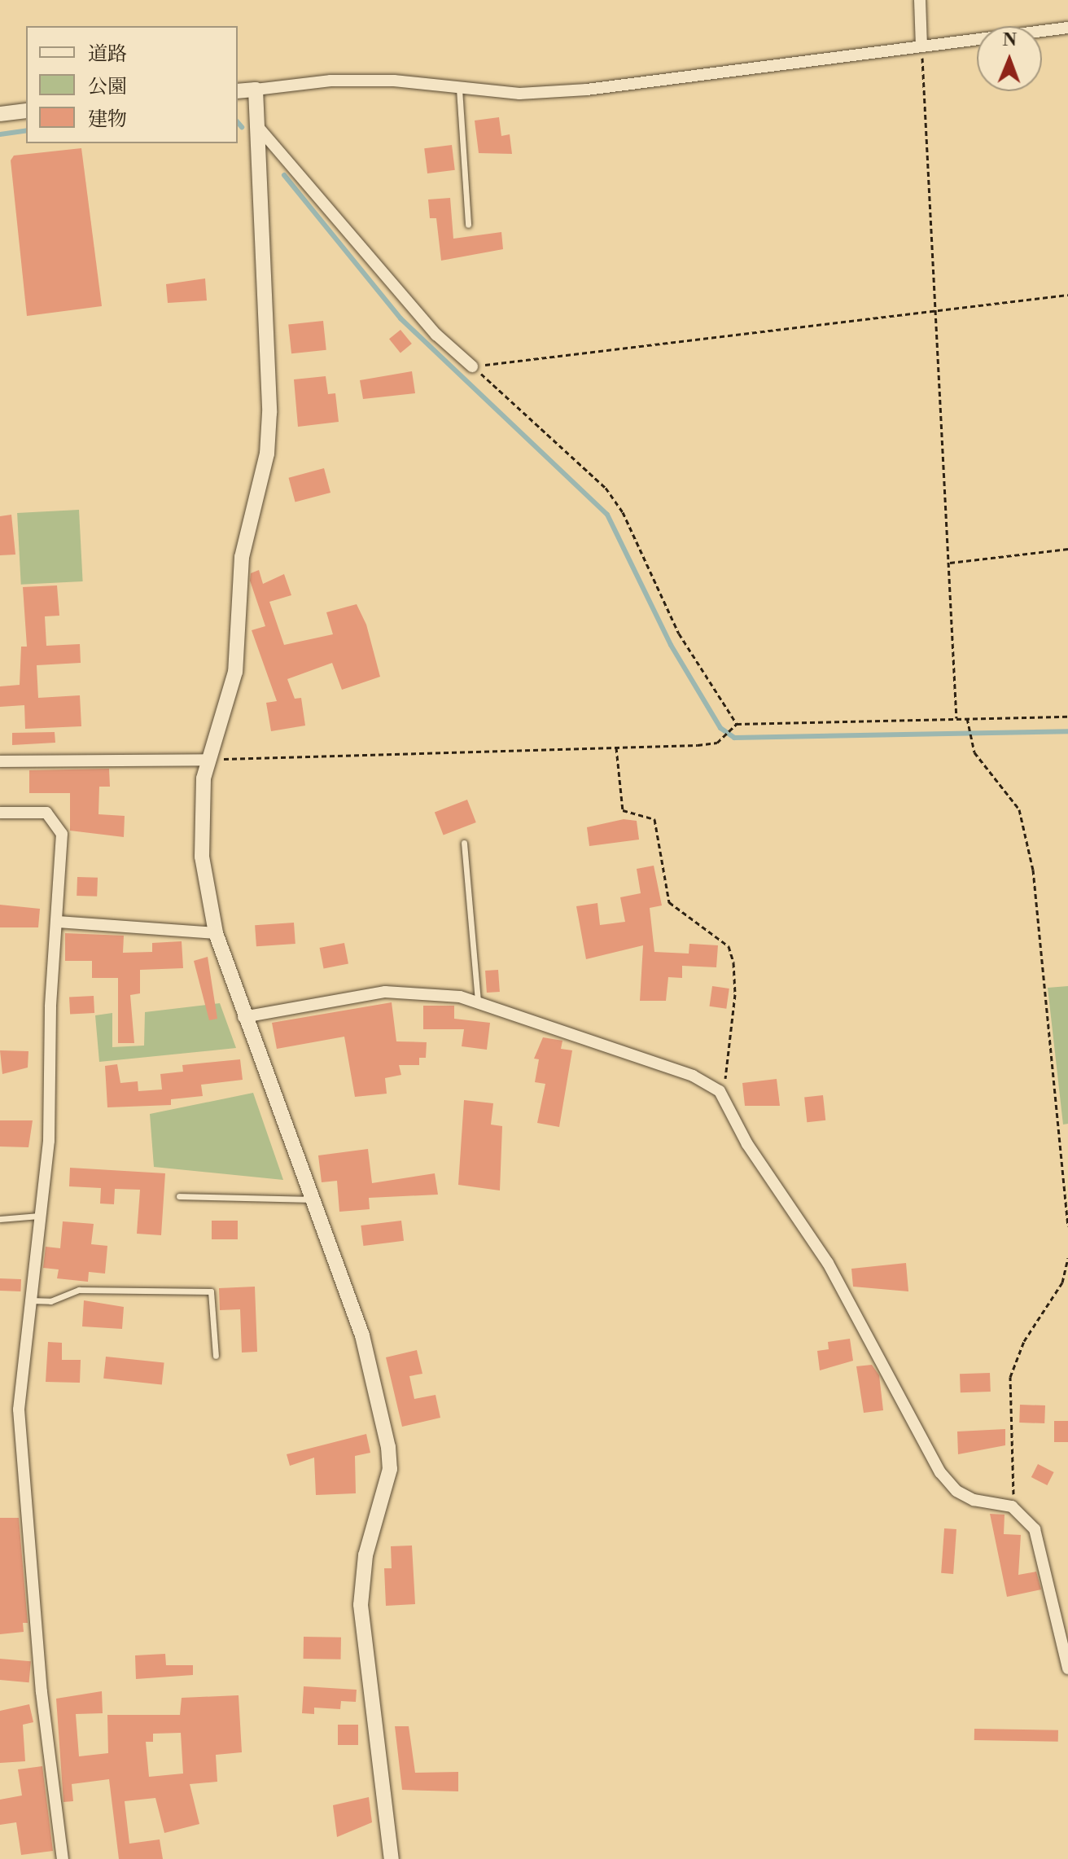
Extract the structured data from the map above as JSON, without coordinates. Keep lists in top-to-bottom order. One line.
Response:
{"legend":["道路","公園","建物"],"north":"top"}
